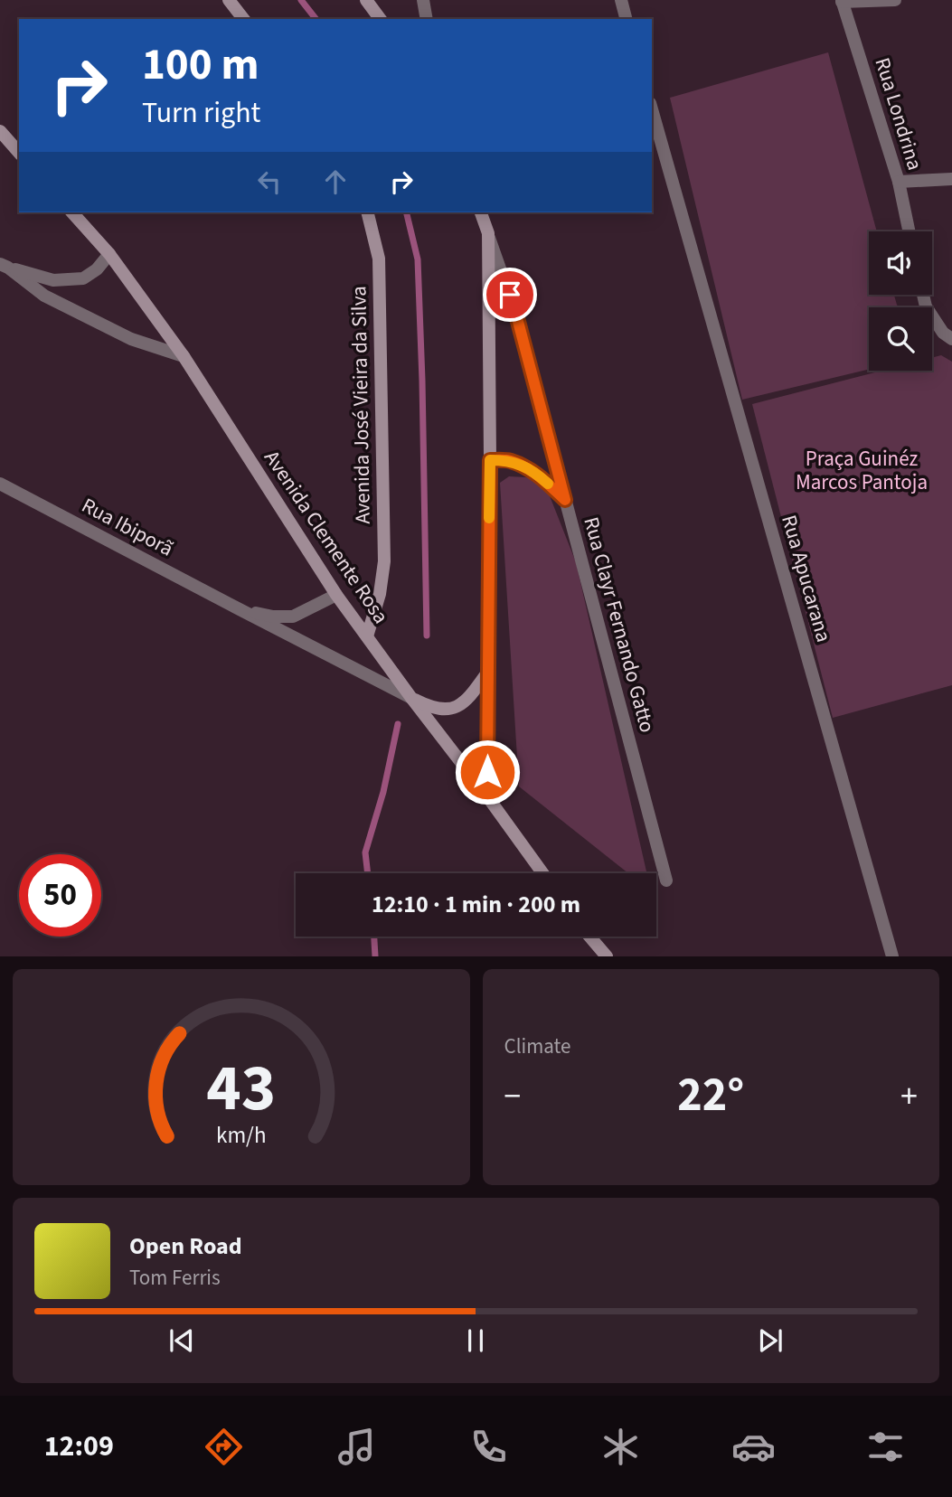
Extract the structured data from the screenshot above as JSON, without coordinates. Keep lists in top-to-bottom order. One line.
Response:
{"streets":{"main road":["Avenida José Vieira da Silva","Avenida Clemente Rosa","Rua Clayr Fernando Gatto"],"street":["Rua Londrina","Rua Ibiporã","Rua Apucarana"]},"crossings":[["Avenida José Vieira da Silva","Avenida Clemente Rosa"],["Rua Ibiporã","Avenida Clemente Rosa"],["Avenida Clemente Rosa","Rua Clayr Fernando Gatto"]],"parks":["Praça Guinéz Marcos Pantoja"],"page":{"turn":["100 m","Turn right"],"limit":"50","trip":"12:10 · 1 min · 200 m","tile":"Climate","heat":["−","22°","+"],"song":["Open Road","Tom Ferris"],"tabs":"12:09","gauge":["43","km/h"]}}
